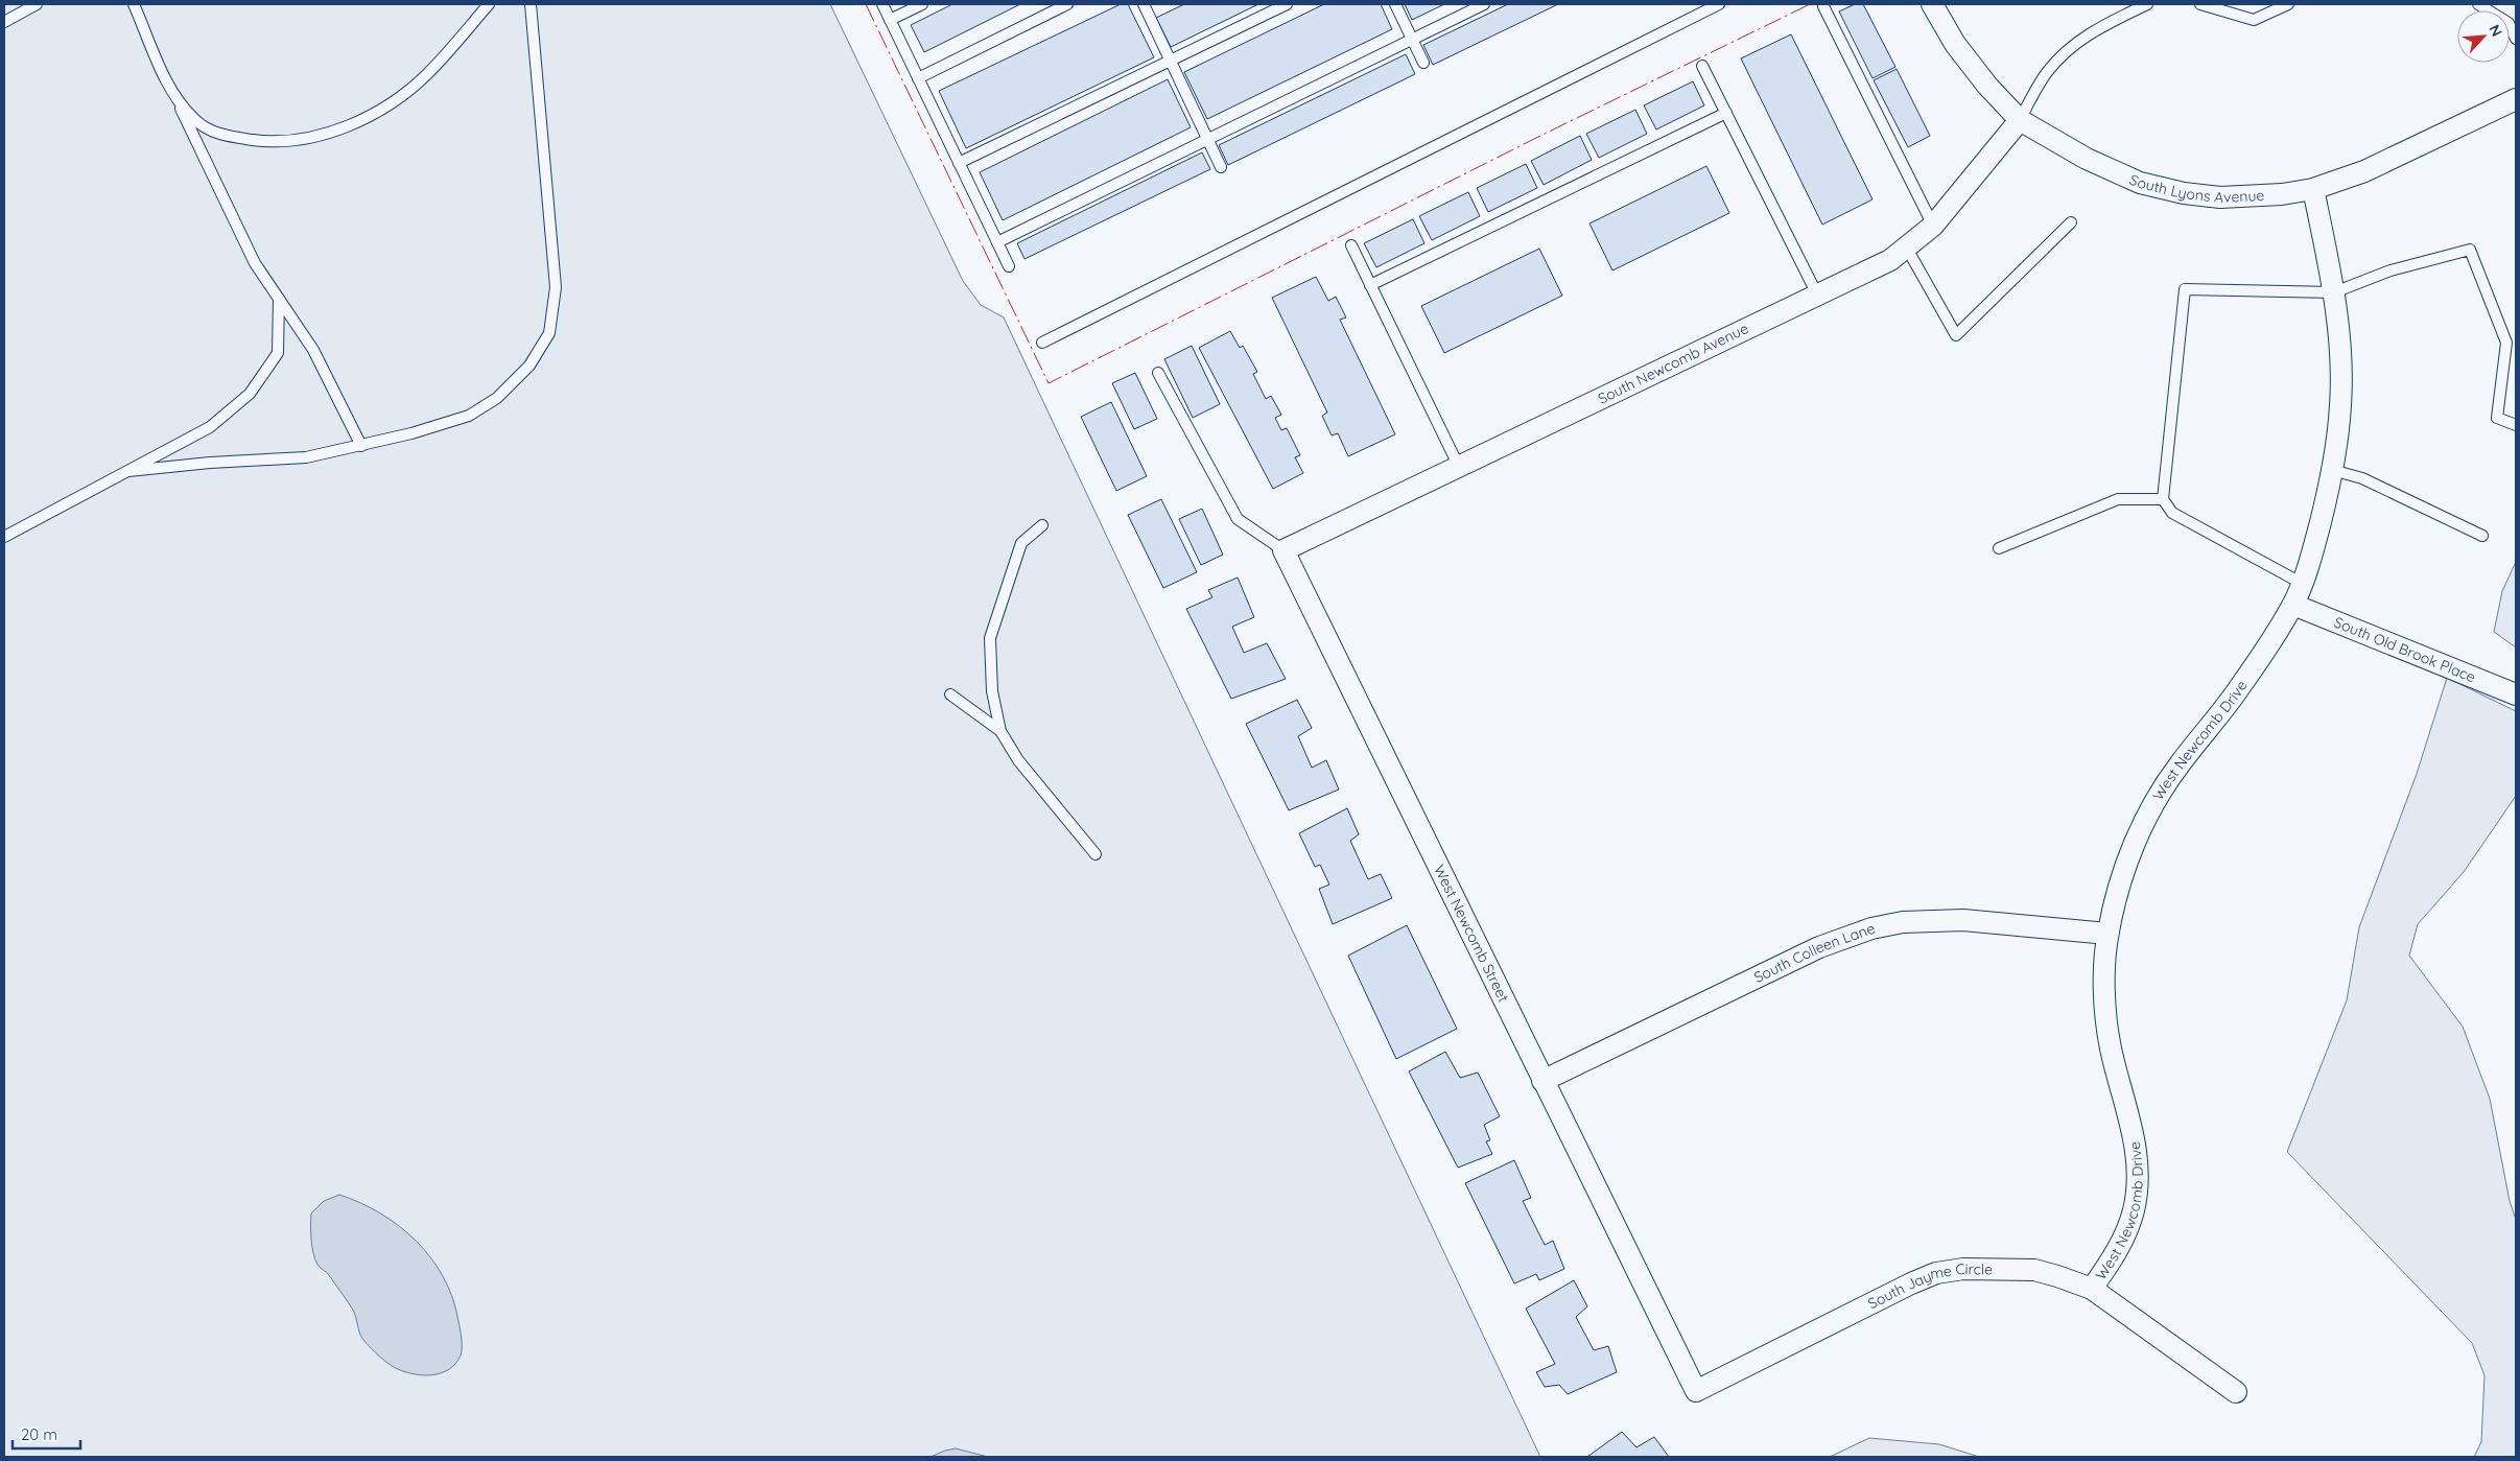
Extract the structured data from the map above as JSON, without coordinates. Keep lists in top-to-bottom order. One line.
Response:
{"streets":{"street":["South Lyons Avenue","South Newcomb Avenue","South Old Brook Place","West Newcomb Drive","West Newcomb Street","South Colleen Lane","South Jayme Circle"]},"crossings":[["South Lyons Avenue","South Newcomb Avenue"],["South Lyons Avenue","West Newcomb Drive"],["South Newcomb Avenue","West Newcomb Street"],["South Old Brook Place","West Newcomb Drive"],["West Newcomb Drive","South Colleen Lane"],["West Newcomb Drive","South Jayme Circle"],["West Newcomb Street","South Colleen Lane"],["West Newcomb Street","South Jayme Circle"]],"scale_bar":"20 m","north":"top right"}
